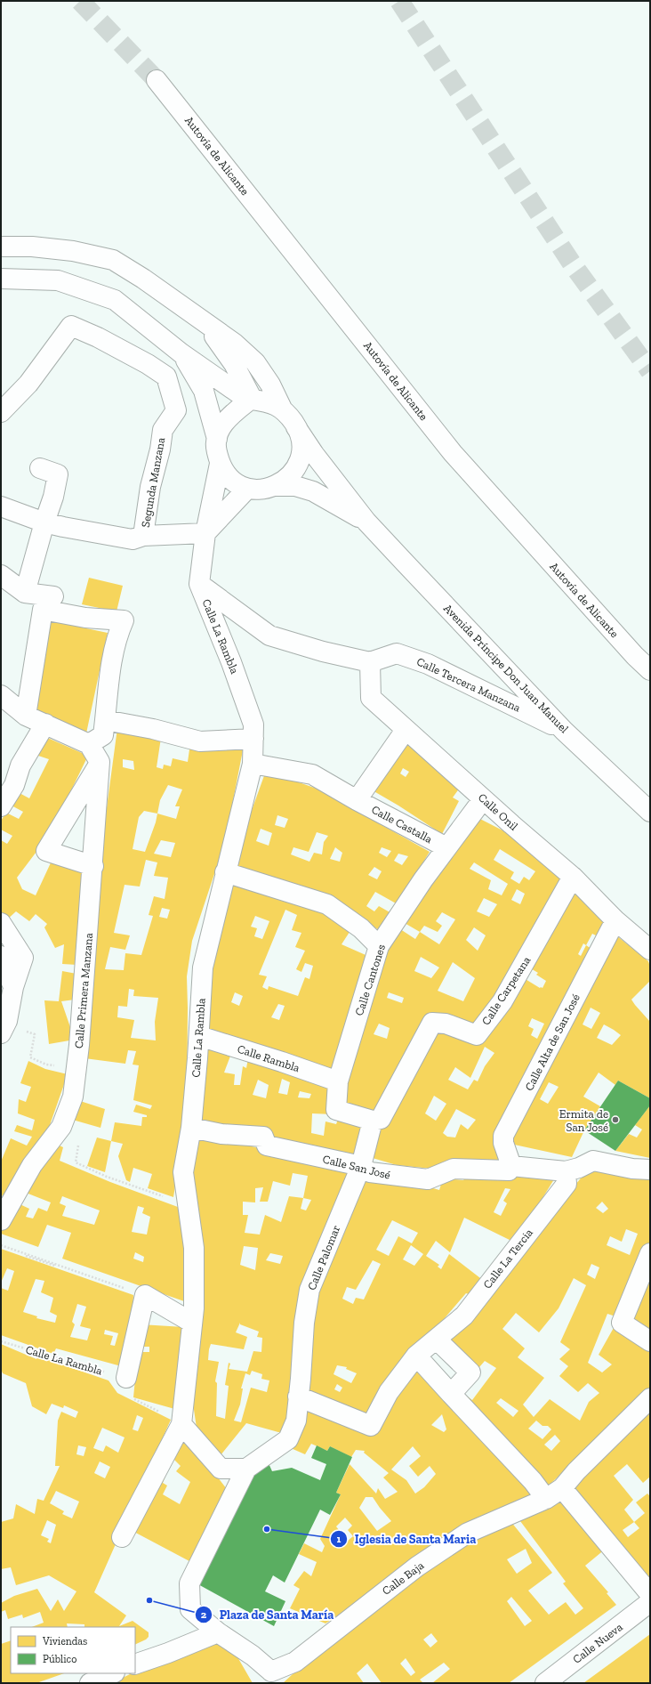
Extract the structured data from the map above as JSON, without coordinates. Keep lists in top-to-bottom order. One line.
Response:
{"streets":{"main road":["Autovía de Alicante","Segunda Manzana","Calle La Rambla","Avenida Príncipe Don Juan Manuel","Calle Tercera Manzana","Calle Onil","Calle Castalla","Calle Cantones","Calle Primera Manzana","Calle Carpetana","Calle Alta de San José","Calle Rambla","Calle San José","Calle Palomar","Calle La Tercia","Calle Baja","Calle Nueva"]},"crossings":[["Segunda Manzana","Calle La Rambla"],["Calle La Rambla","Avenida Príncipe Don Juan Manuel"],["Calle La Rambla","Calle Castalla"],["Calle La Rambla","Calle Rambla"],["Calle La Rambla","Calle San José"],["Avenida Príncipe Don Juan Manuel","Calle Tercera Manzana"],["Calle Tercera Manzana","Calle Onil"],["Calle Onil","Calle Castalla"],["Calle Onil","Calle Cantones"],["Calle Onil","Calle Carpetana"],["Calle Onil","Calle Alta de San José"],["Calle Castalla","Calle Cantones"],["Calle Cantones","Calle Carpetana"],["Calle Cantones","Calle Rambla"],["Calle Cantones","Calle Palomar"],["Calle Carpetana","Calle Palomar"],["Calle Alta de San José","Calle San José"],["Calle San José","Calle Palomar"],["Calle San José","Calle La Tercia"],["Calle Palomar","Calle La Tercia"]],"places":["Ermita de San José","Iglesia de Santa Maria","Plaza de Santa María"],"legend":["Viviendas","Público"]}
